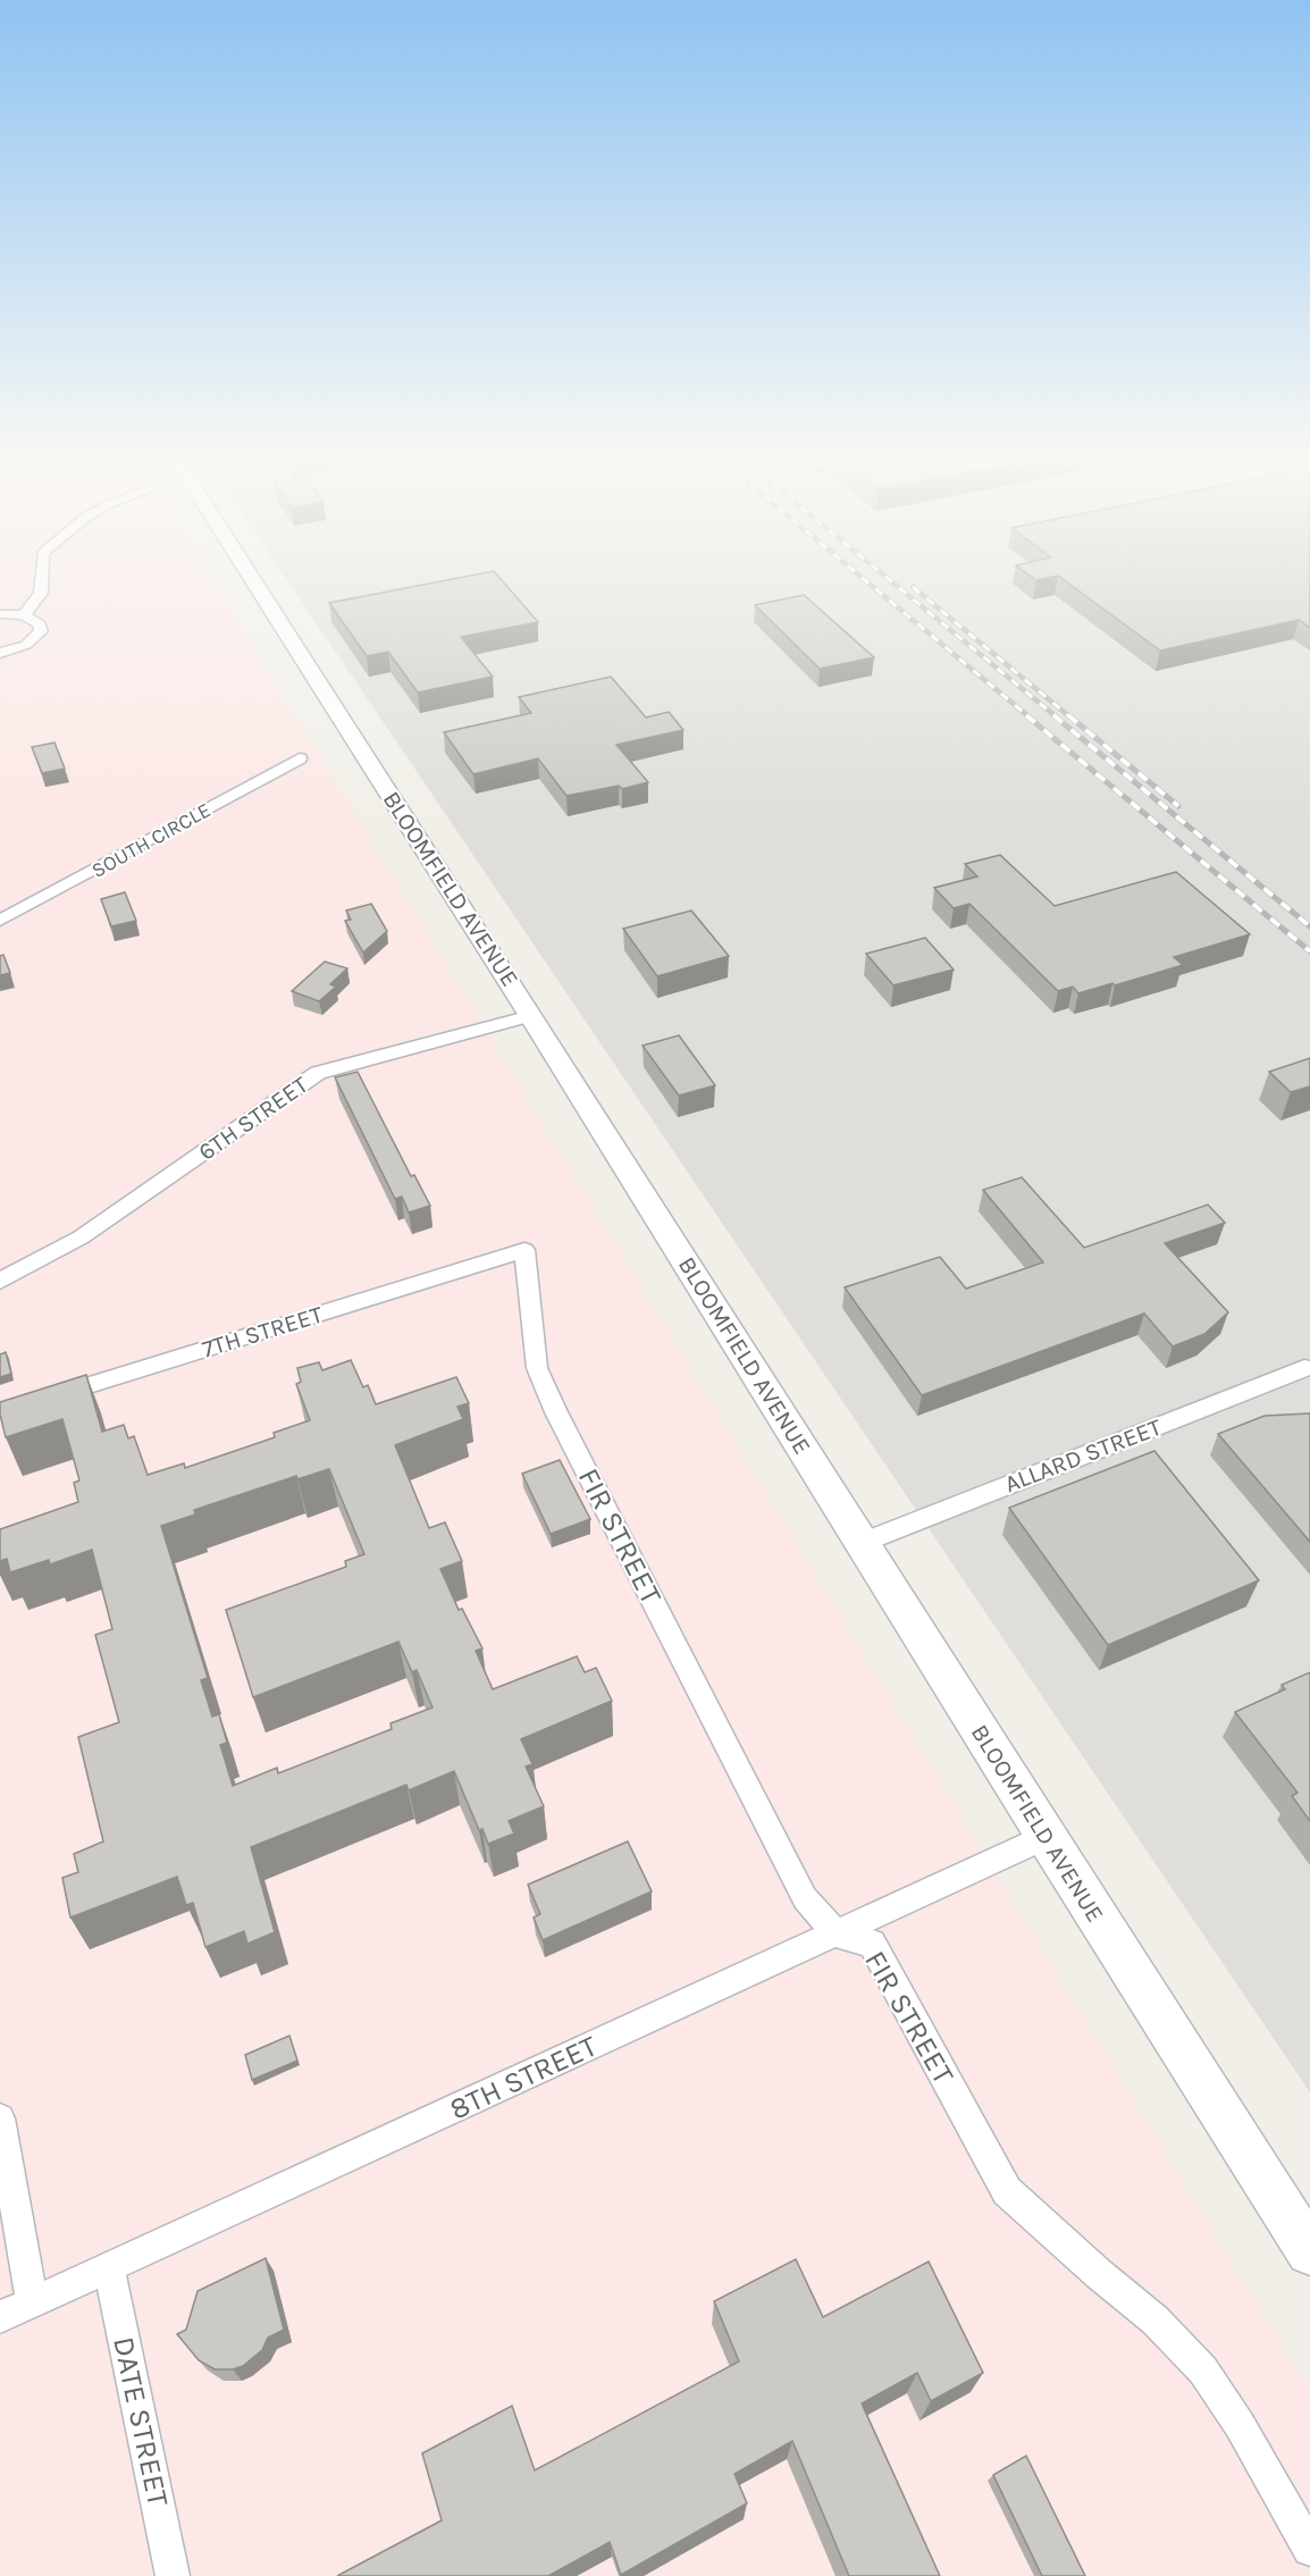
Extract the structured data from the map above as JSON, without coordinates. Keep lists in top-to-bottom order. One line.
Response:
{"streets":{"main road":["BLOOMFIELD AVENUE"],"street":["SOUTH CIRCLE","6TH STREET","7TH STREET","ALLARD STREET","FIR STREET","8TH STREET","DATE STREET"]},"crossings":[["BLOOMFIELD AVENUE","6TH STREET"],["BLOOMFIELD AVENUE","ALLARD STREET"],["BLOOMFIELD AVENUE","8TH STREET"],["7TH STREET","FIR STREET"],["FIR STREET","8TH STREET"],["8TH STREET","DATE STREET"]]}
